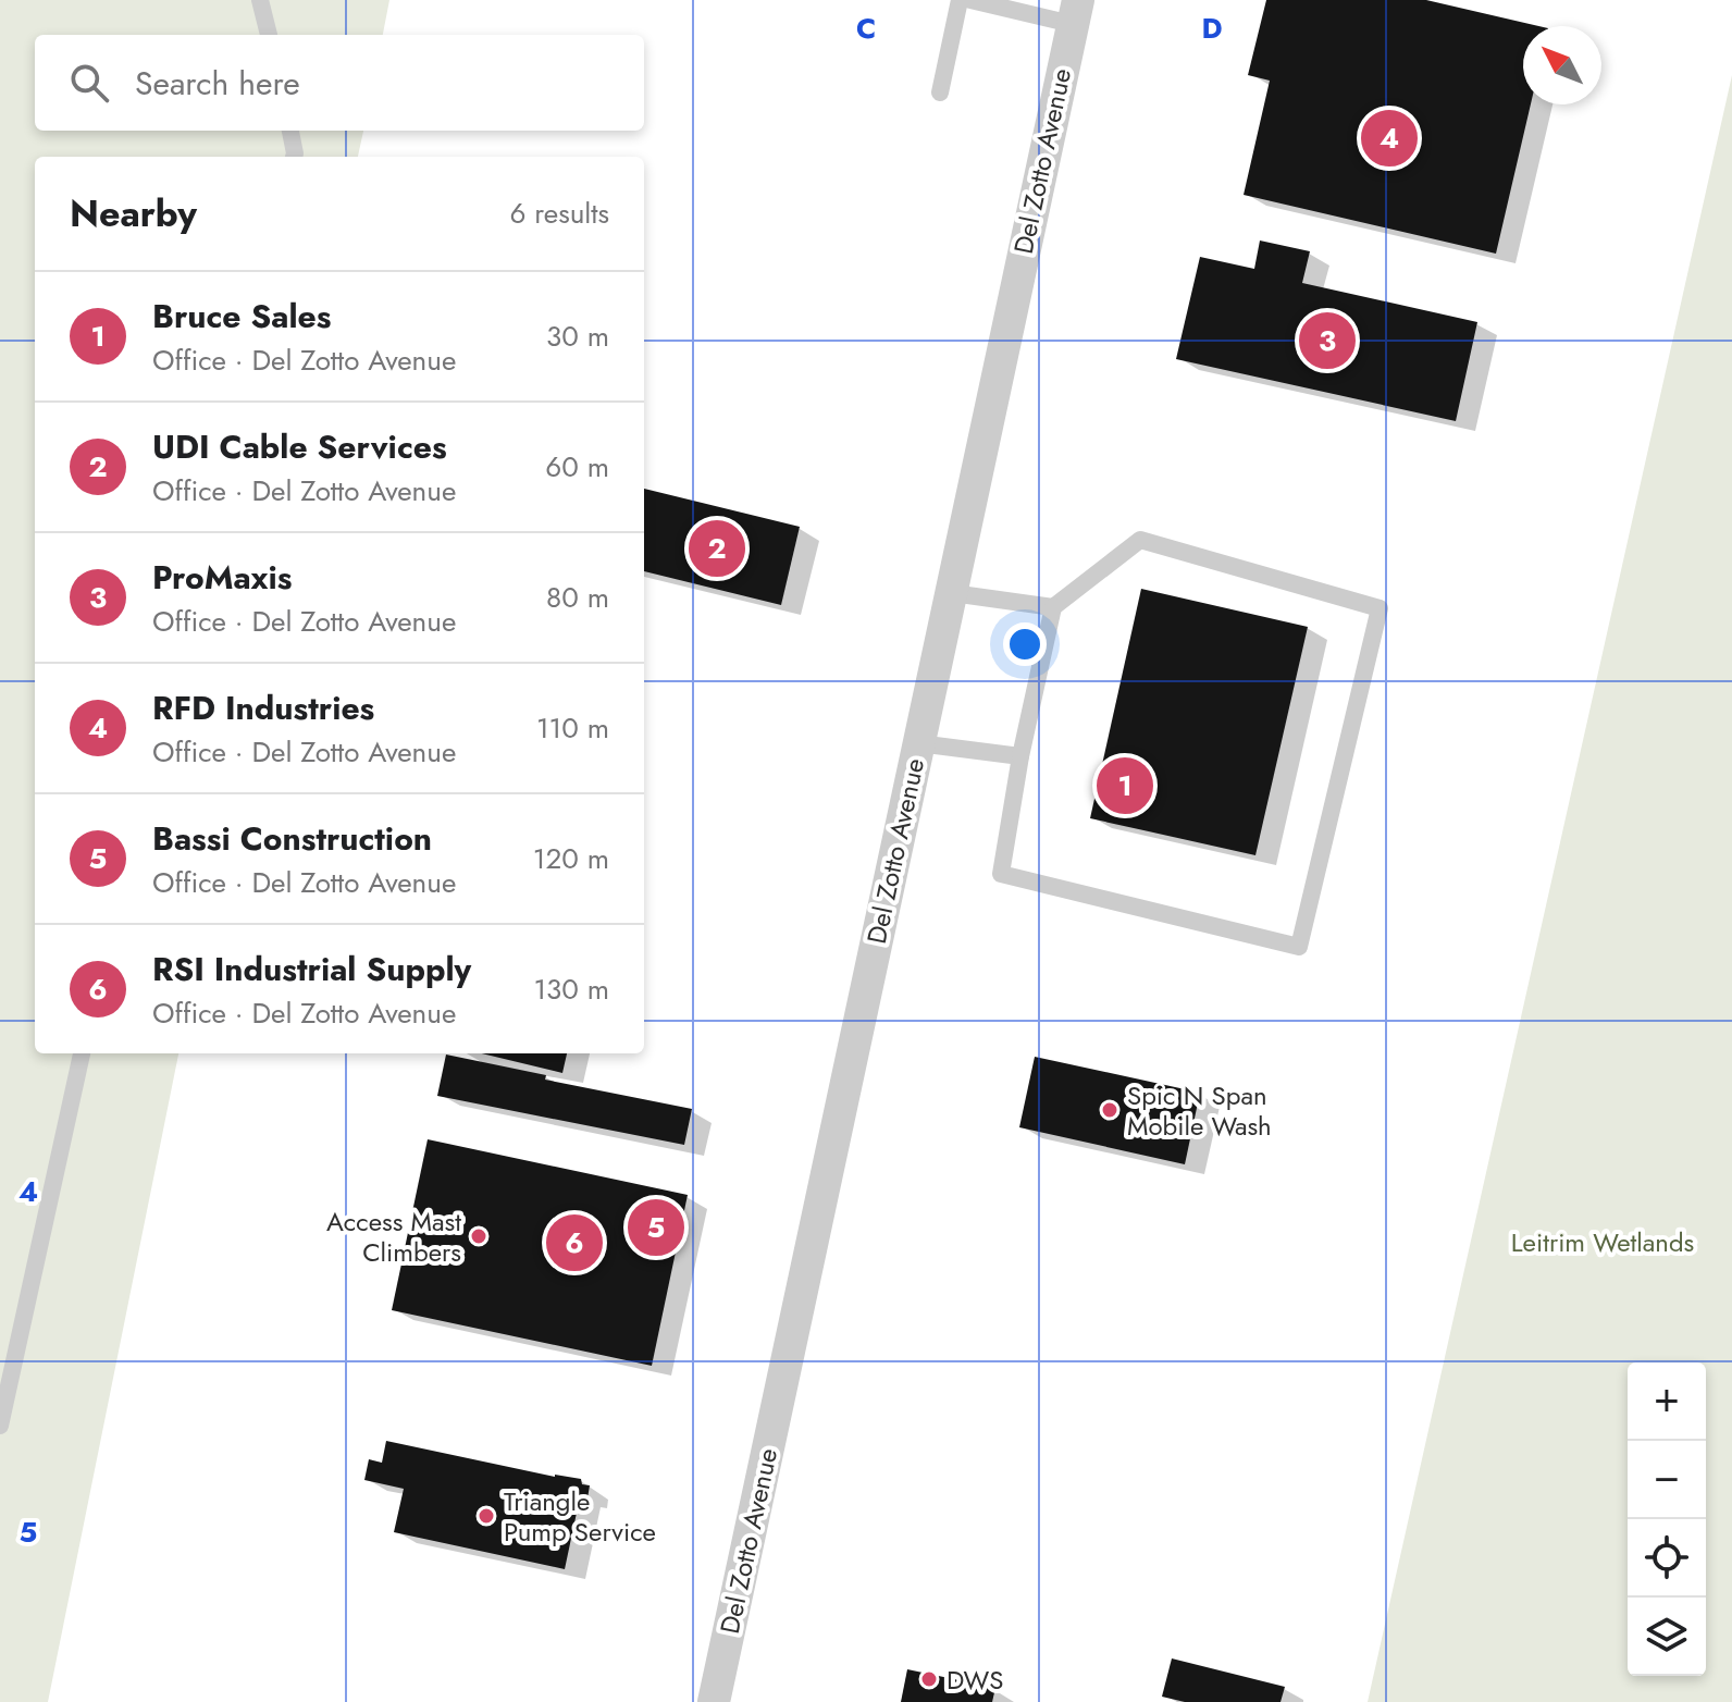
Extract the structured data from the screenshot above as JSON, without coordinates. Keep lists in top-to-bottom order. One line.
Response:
{"streets":{"street":["Del Zotto Avenue"]},"parks":["Leitrim Wetlands"],"places":["Spic N Span Mobile Wash","Access Mast Climbers","Triangle Pump Service","DWS"],"north":"top left","page":{"search":"Search here","pins":["4","3","2","1","5","6"],"heading":["Nearby","6 results"],"list":[{"mark":"1","name":"Bruce Sales","note":"Office · Del Zotto Avenue","value":"30 m"},{"mark":"2","name":"UDI Cable Services","note":"Office · Del Zotto Avenue","value":"60 m"},{"mark":"3","name":"ProMaxis","note":"Office · Del Zotto Avenue","value":"80 m"},{"mark":"4","name":"RFD Industries","note":"Office · Del Zotto Avenue","value":"110 m"},{"mark":"5","name":"Bassi Construction","note":"Office · Del Zotto Avenue","value":"120 m"},{"mark":"6","name":"RSI Industrial Supply","note":"Office · Del Zotto Avenue","value":"130 m"}],"map_buttons":["+","−"]},"grid":{"columns":["C","D"],"rows":["4","5"]}}
